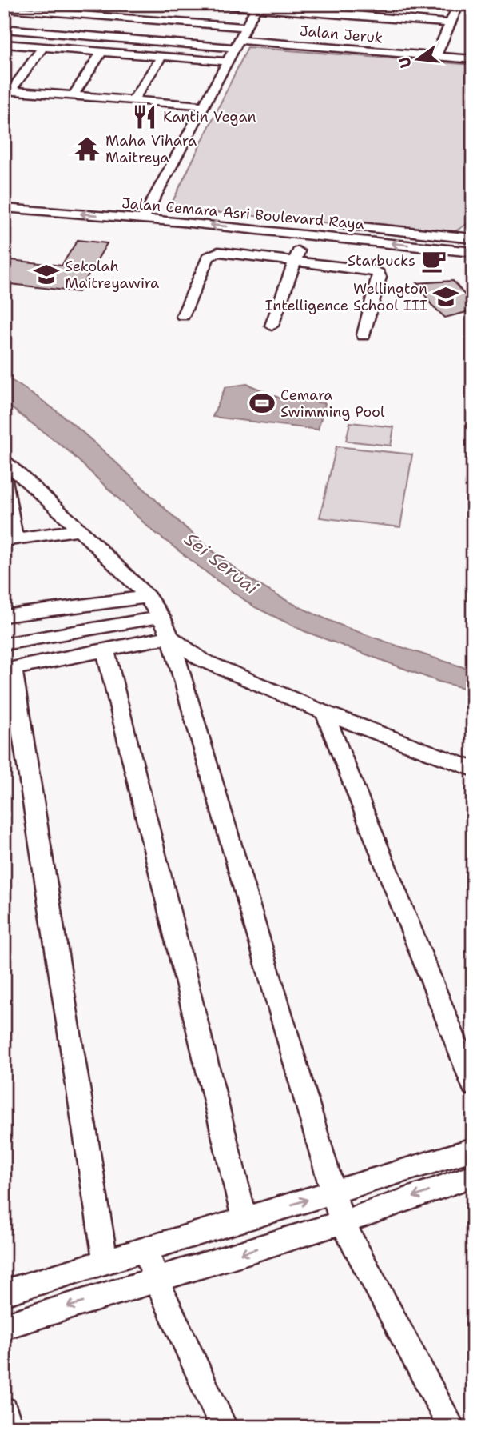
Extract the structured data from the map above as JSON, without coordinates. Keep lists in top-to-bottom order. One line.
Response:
{"streets":{"street":["Jalan Jeruk","Jalan Cemara Asri Boulevard Raya"]},"water":["Sei Seruai"],"places":{"restaurant":["Kantin Vegan"],"temple":["Maha Vihara Maitreya"],"cafe":["Starbucks"],"school or university":["Sekolah Maitreyawira","Wellington Intelligence School III"],"sports":["Cemara Swimming Pool"]},"north":"left"}
